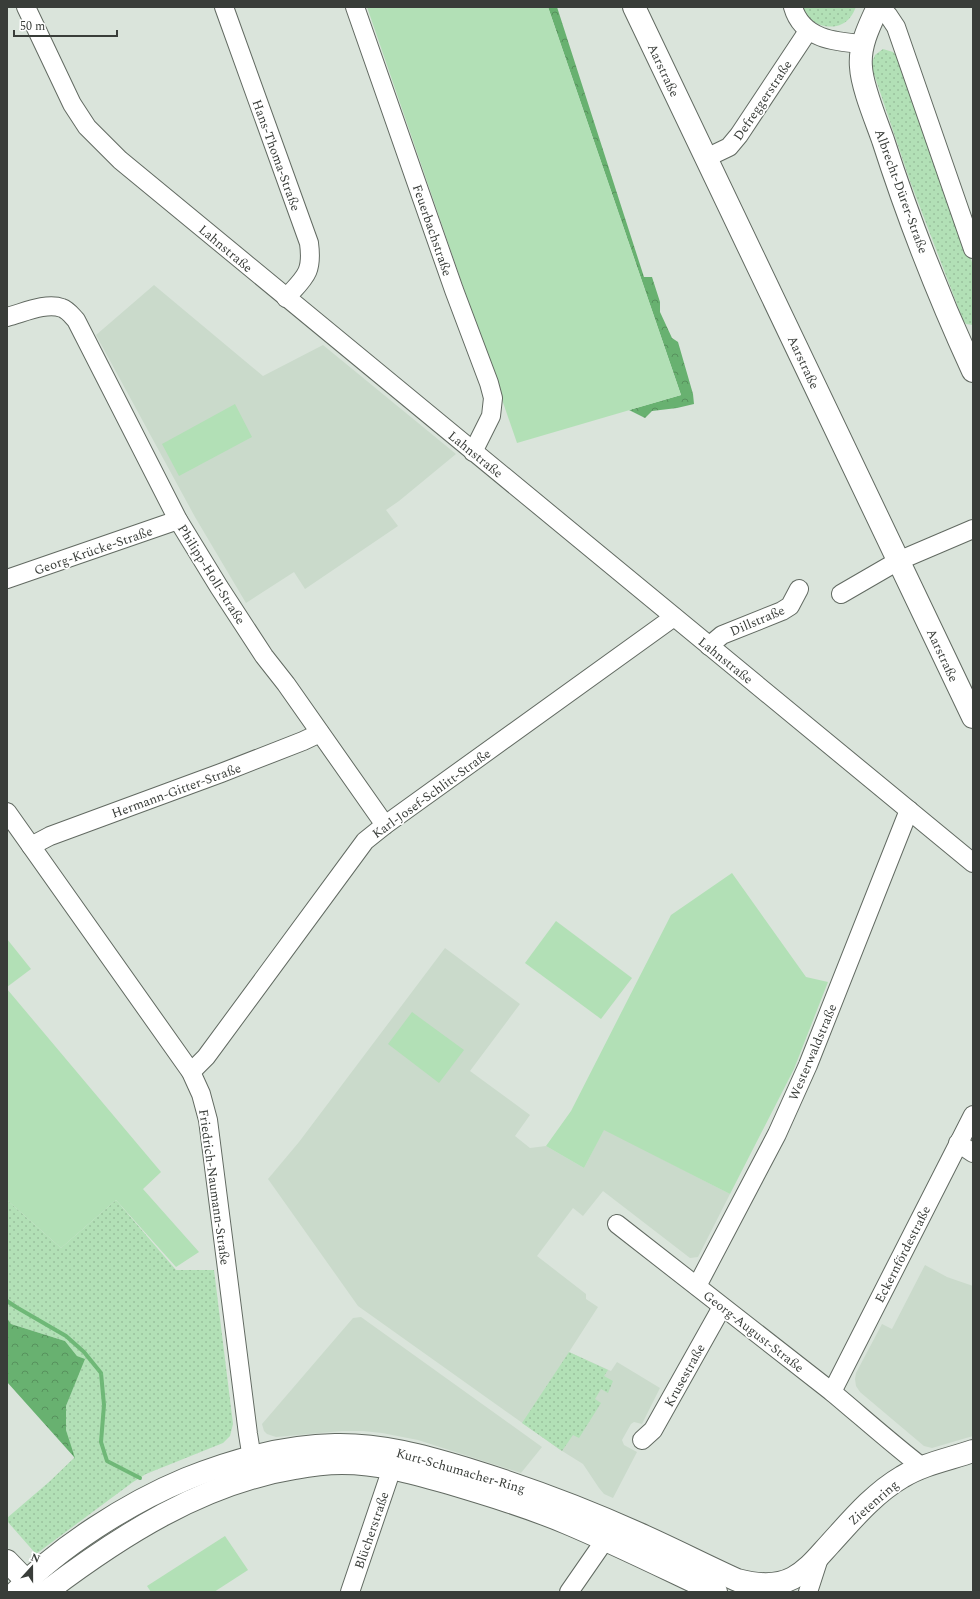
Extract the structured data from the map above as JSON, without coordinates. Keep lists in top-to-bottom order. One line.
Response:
{"streets":{"main road":["Aarstraße","Albrecht-Dürer-Straße","Kurt-Schumacher-Ring","Zietenring"],"street":["Defreggerstraße","Hans-Thoma-Straße","Feuerbachstraße","Lahnstraße","Georg-Krücke-Straße","Philipp-Holl-Straße","Dillstraße","Hermann-Gitter-Straße","Karl-Josef-Schlitt-Straße","Westerwaldstraße","Friedrich-Naumann-Straße","Eckernfördestraße","Georg-August-Straße","Krusestraße","Blücherstraße"]},"crossings":[["Aarstraße","Defreggerstraße"],["Hans-Thoma-Straße","Lahnstraße"],["Feuerbachstraße","Lahnstraße"],["Lahnstraße","Dillstraße"],["Lahnstraße","Karl-Josef-Schlitt-Straße"],["Lahnstraße","Westerwaldstraße"],["Georg-Krücke-Straße","Philipp-Holl-Straße"],["Philipp-Holl-Straße","Hermann-Gitter-Straße"],["Philipp-Holl-Straße","Karl-Josef-Schlitt-Straße"],["Hermann-Gitter-Straße","Friedrich-Naumann-Straße"],["Karl-Josef-Schlitt-Straße","Friedrich-Naumann-Straße"],["Westerwaldstraße","Georg-August-Straße"],["Friedrich-Naumann-Straße","Kurt-Schumacher-Ring"],["Eckernfördestraße","Georg-August-Straße"],["Georg-August-Straße","Krusestraße"],["Georg-August-Straße","Zietenring"],["Kurt-Schumacher-Ring","Zietenring"],["Kurt-Schumacher-Ring","Blücherstraße"]],"scale_bar":"50 m","north":"top"}
